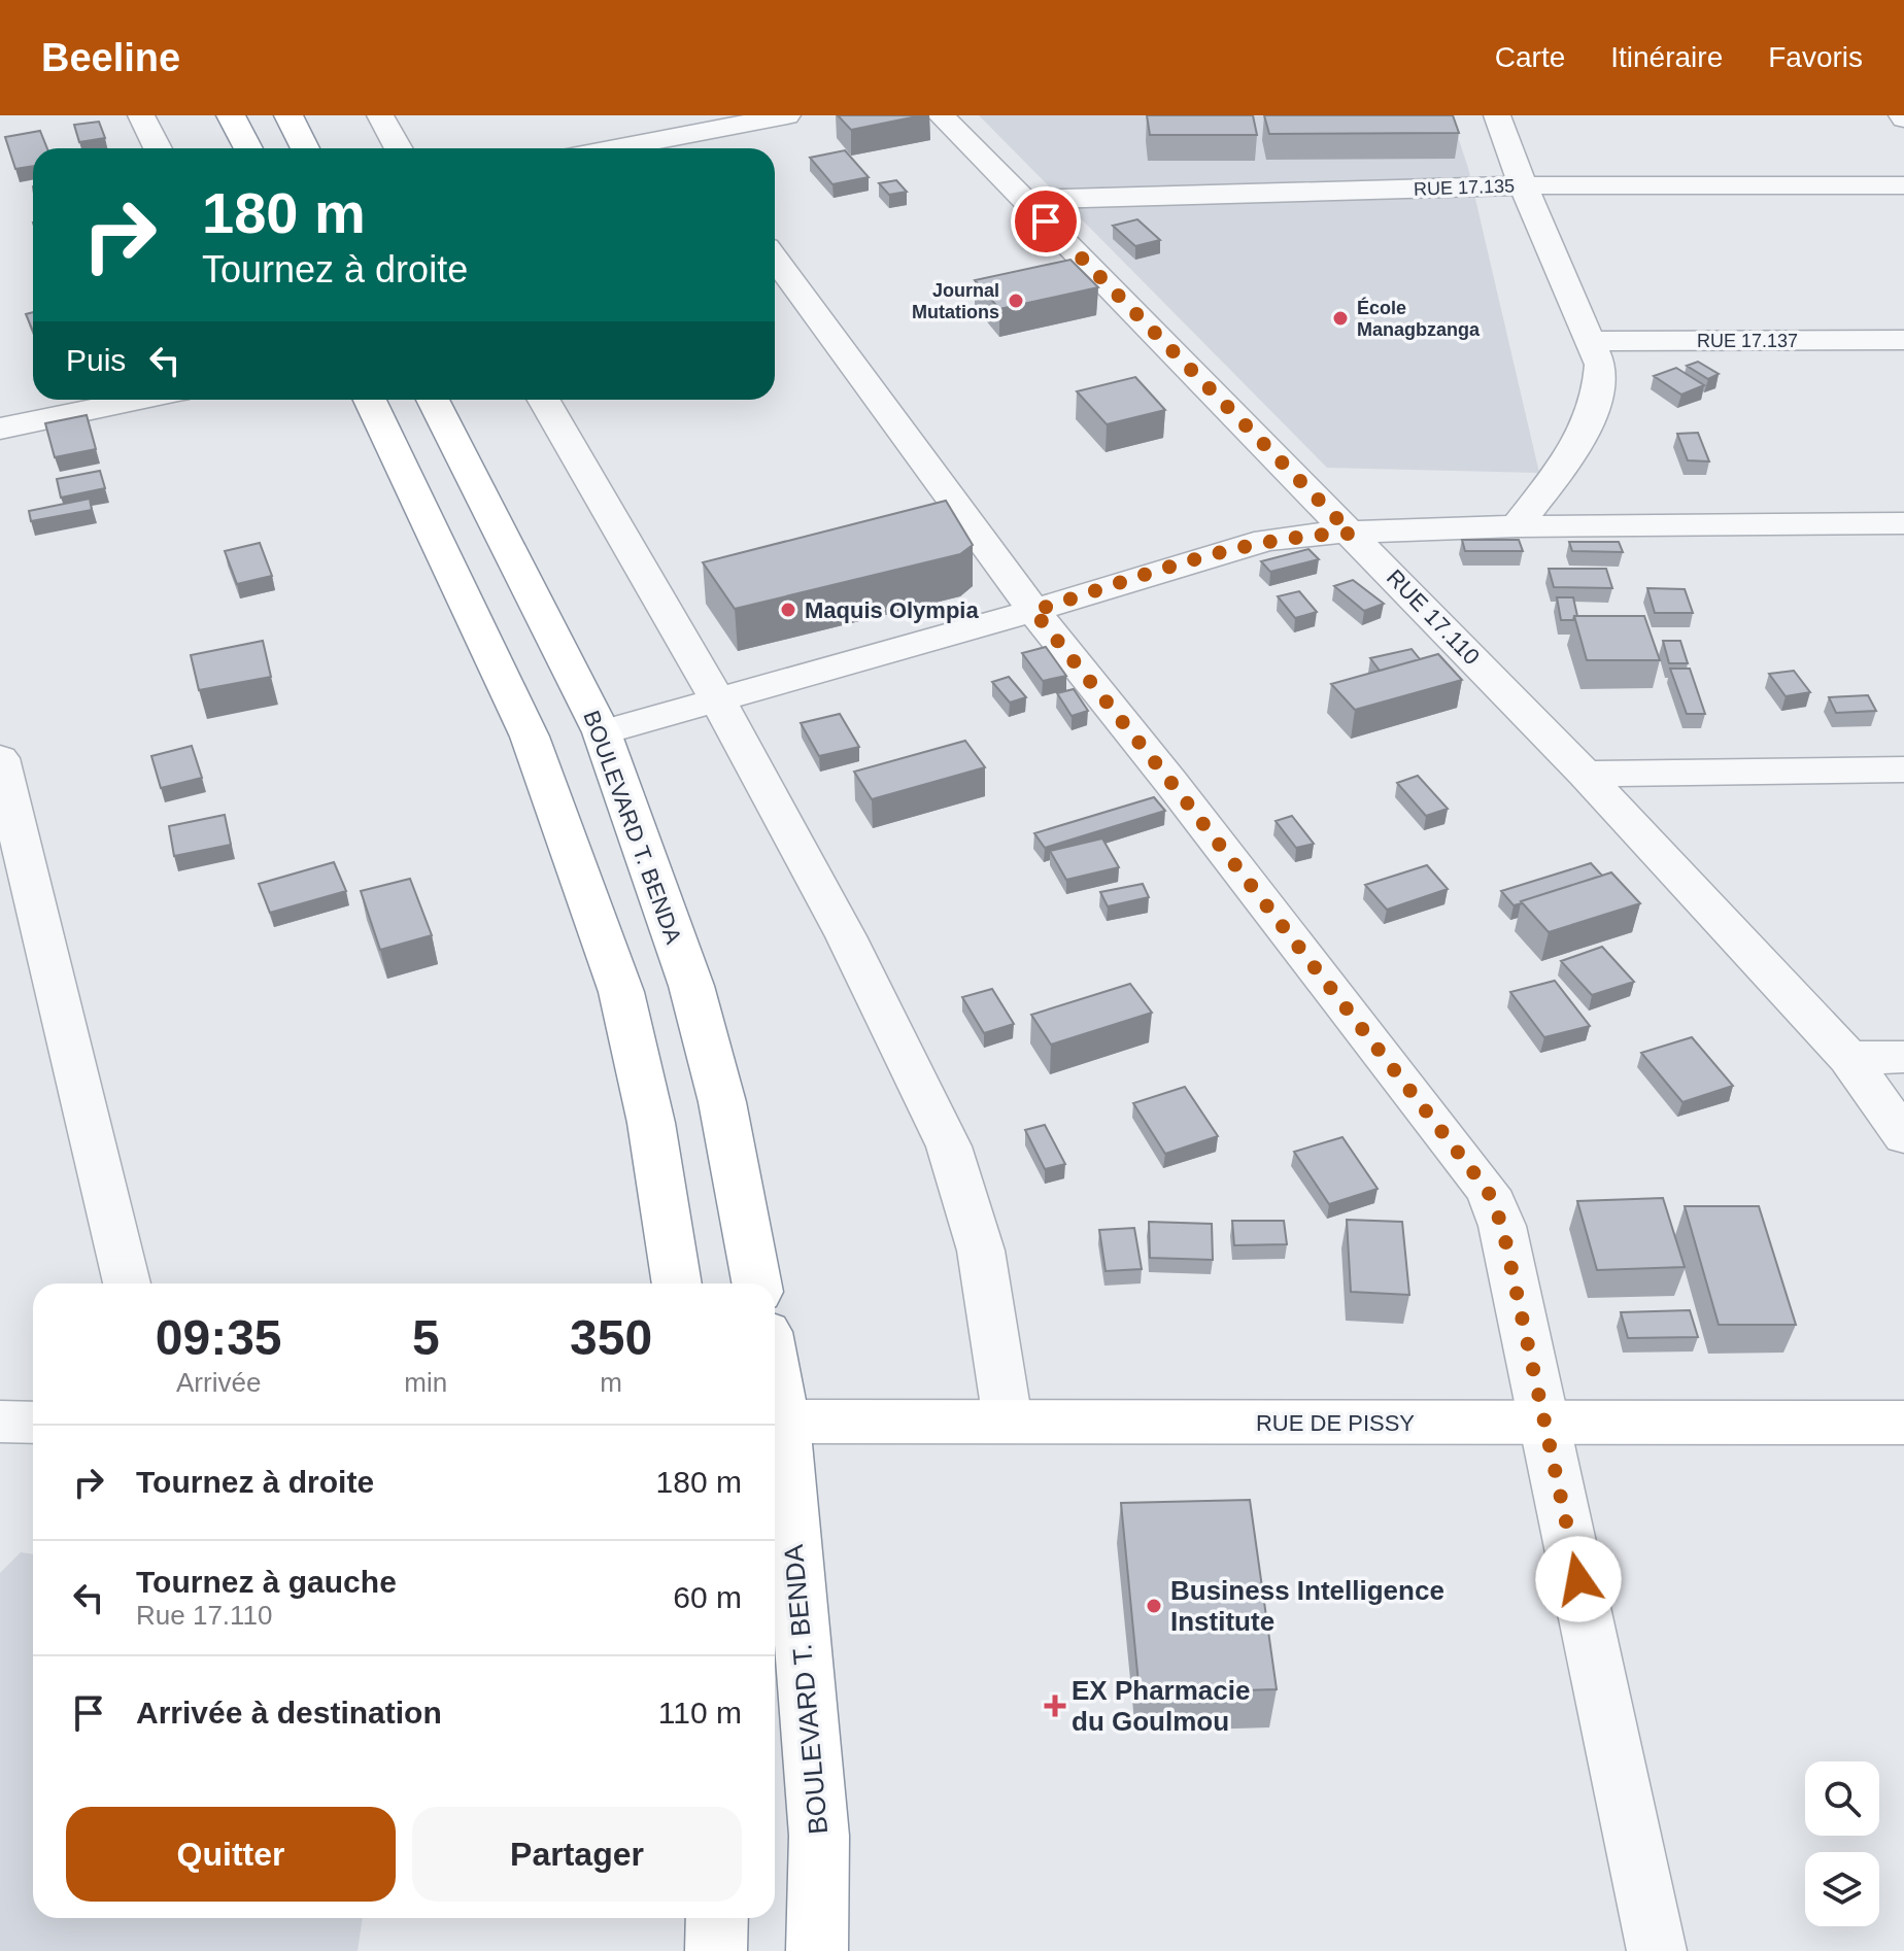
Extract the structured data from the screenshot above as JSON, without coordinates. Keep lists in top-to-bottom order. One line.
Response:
{"streets":{"main road":["BOULEVARD T. BENDA","RUE DE PISSY"],"street":["RUE 17.135","RUE 17.137","RUE 17.110"]},"crossings":[["RUE 17.135","RUE 17.110"],["BOULEVARD T. BENDA","RUE DE PISSY"]],"places":{"other":["Journal Mutations","École Managbzanga","Maquis Olympia","Business Intelligence Institute"],"health":["EX Pharmacie du Goulmou"]},"page":{"header":"Beeline","nav":["Carte","Itinéraire","Favoris"],"turn":["180 m","Tournez à droite"],"then":"Puis","eta":["09:35","Arrivée","5","min","350","m"],"list":[{"name":"Tournez à droite","value":"180 m"},{"name":"Tournez à gauche","note":"Rue 17.110","value":"60 m"},{"name":"Arrivée à destination","value":"110 m"}],"buttons":["Quitter","Partager"]}}
